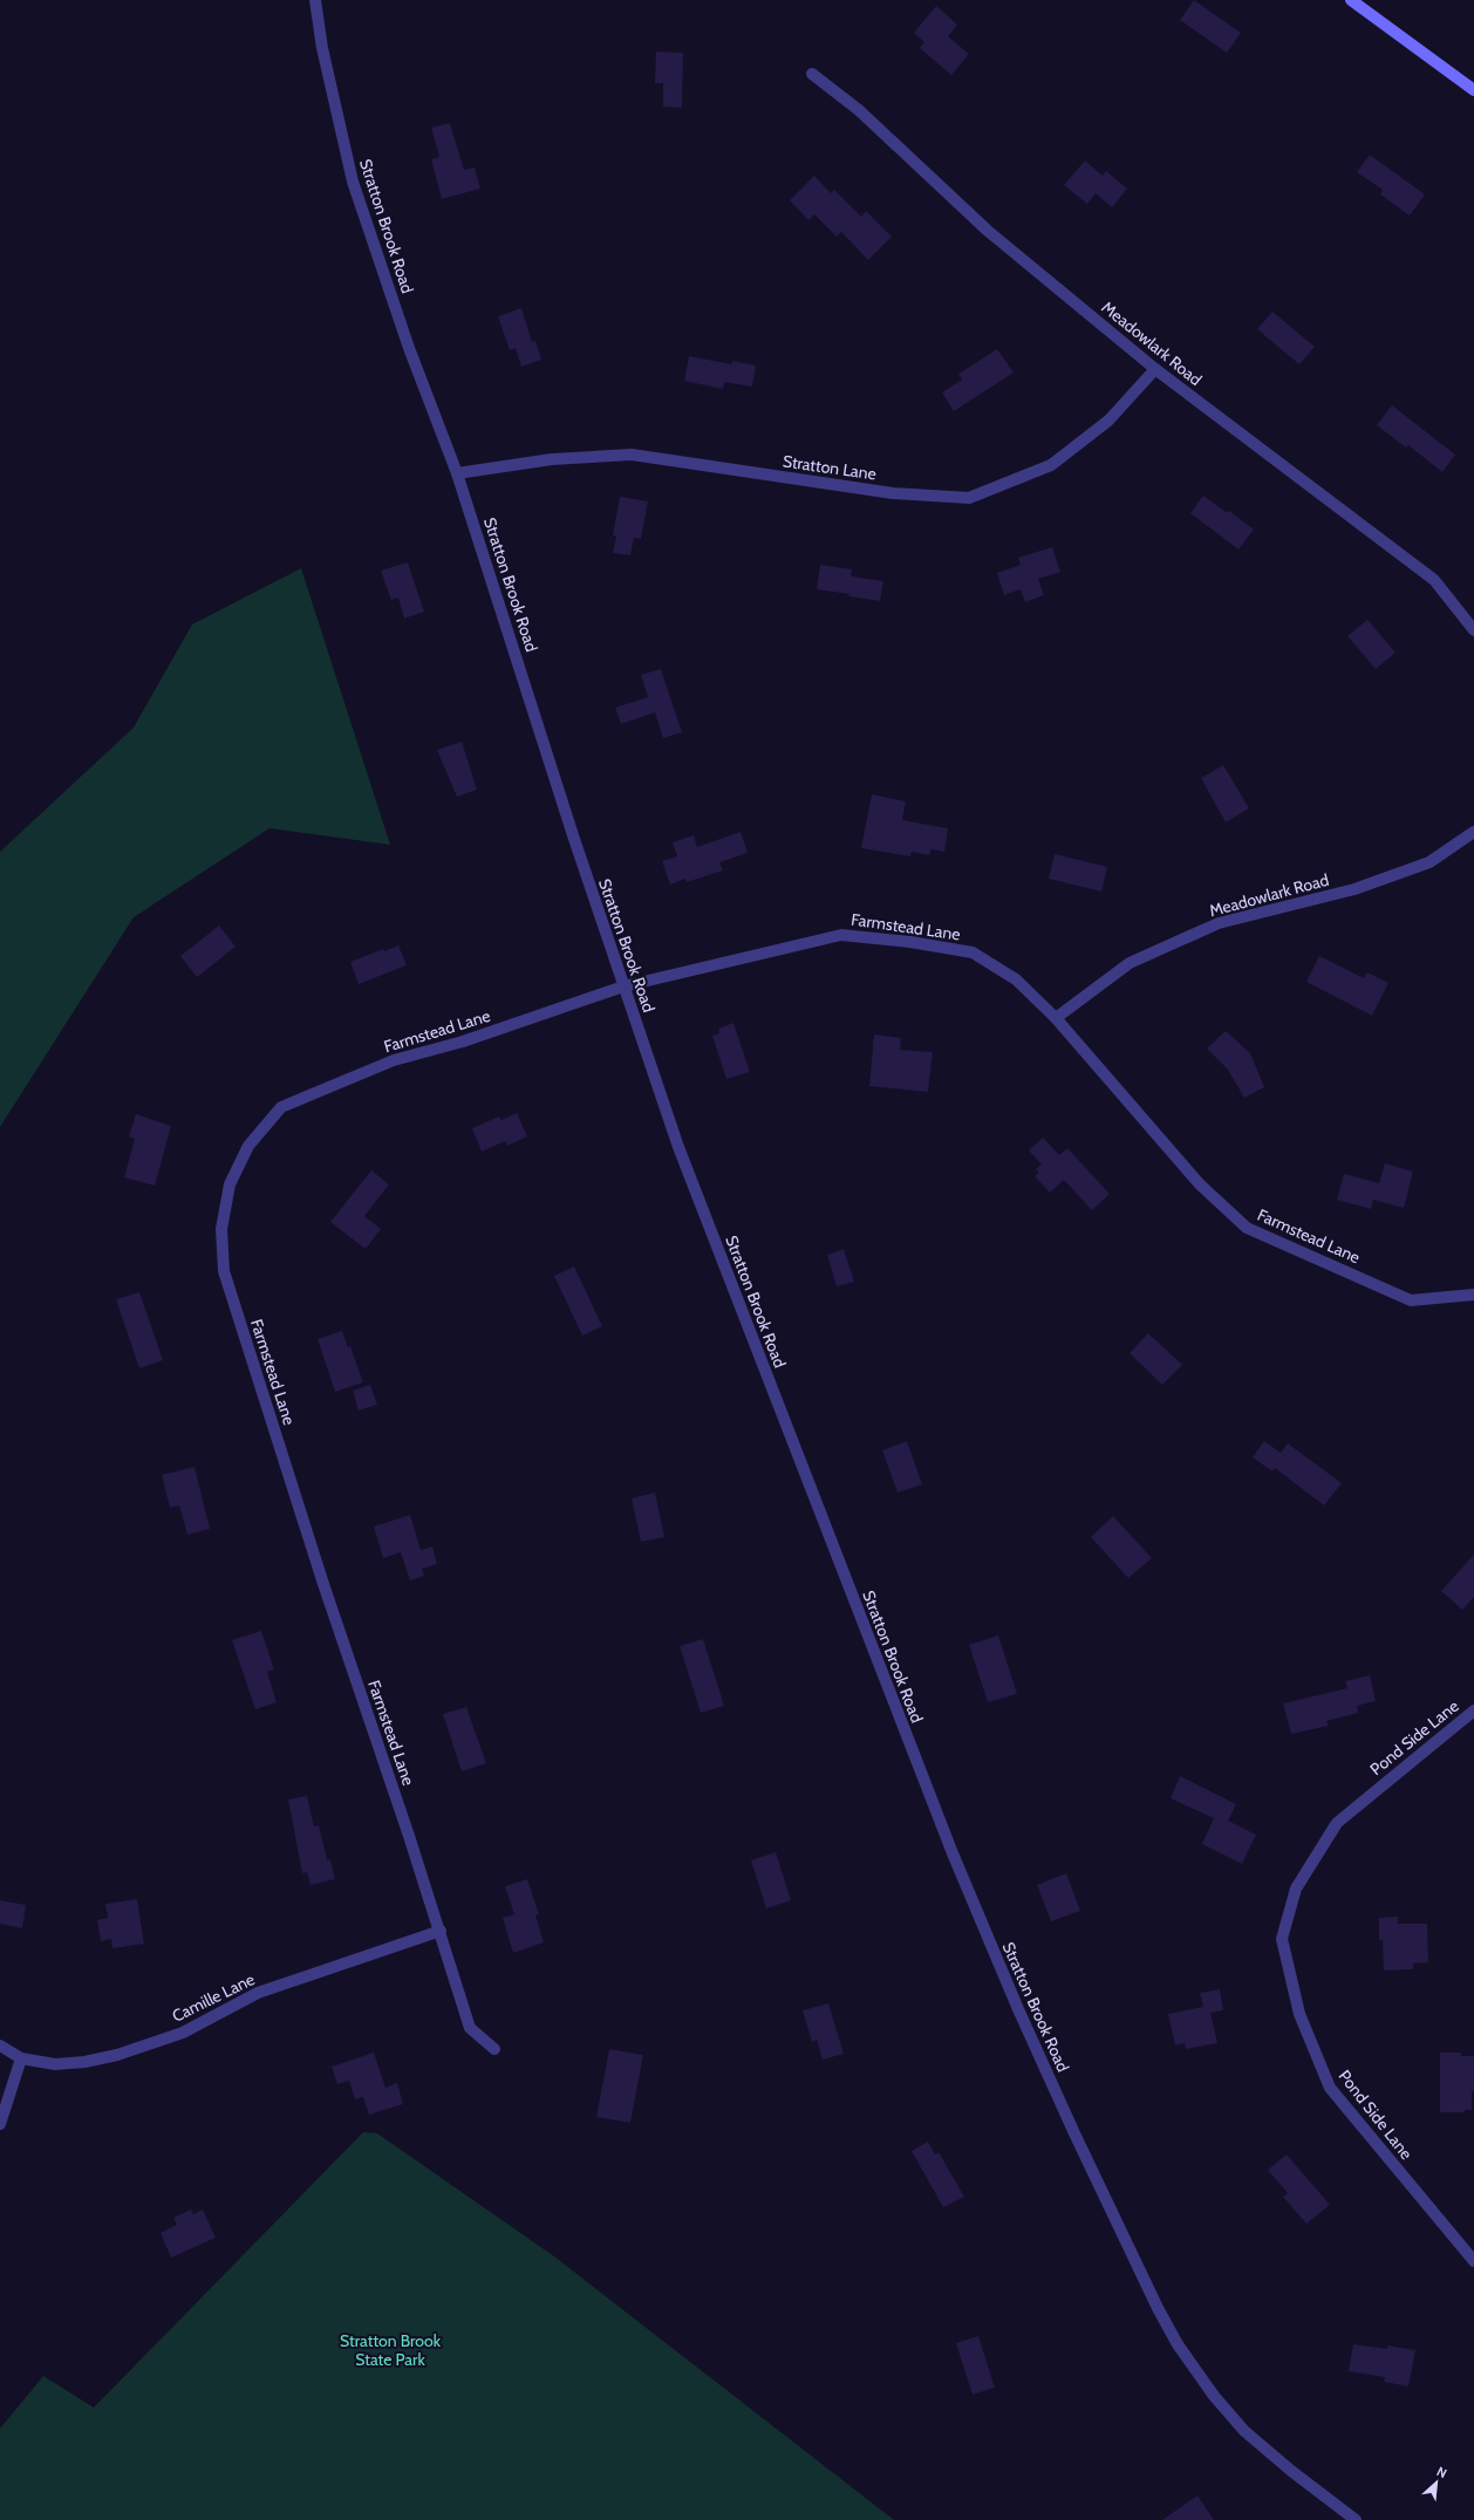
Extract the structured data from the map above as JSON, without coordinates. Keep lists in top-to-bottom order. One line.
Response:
{"streets":{"street":["Stratton Brook Road","Meadowlark Road","Stratton Lane","Farmstead Lane","Pond Side Lane","Camille Lane"]},"crossings":[["Stratton Brook Road","Stratton Lane"],["Stratton Brook Road","Farmstead Lane"],["Meadowlark Road","Stratton Lane"],["Meadowlark Road","Farmstead Lane"],["Farmstead Lane","Camille Lane"]],"parks":["Stratton Brook State Park"],"north":"top right"}
